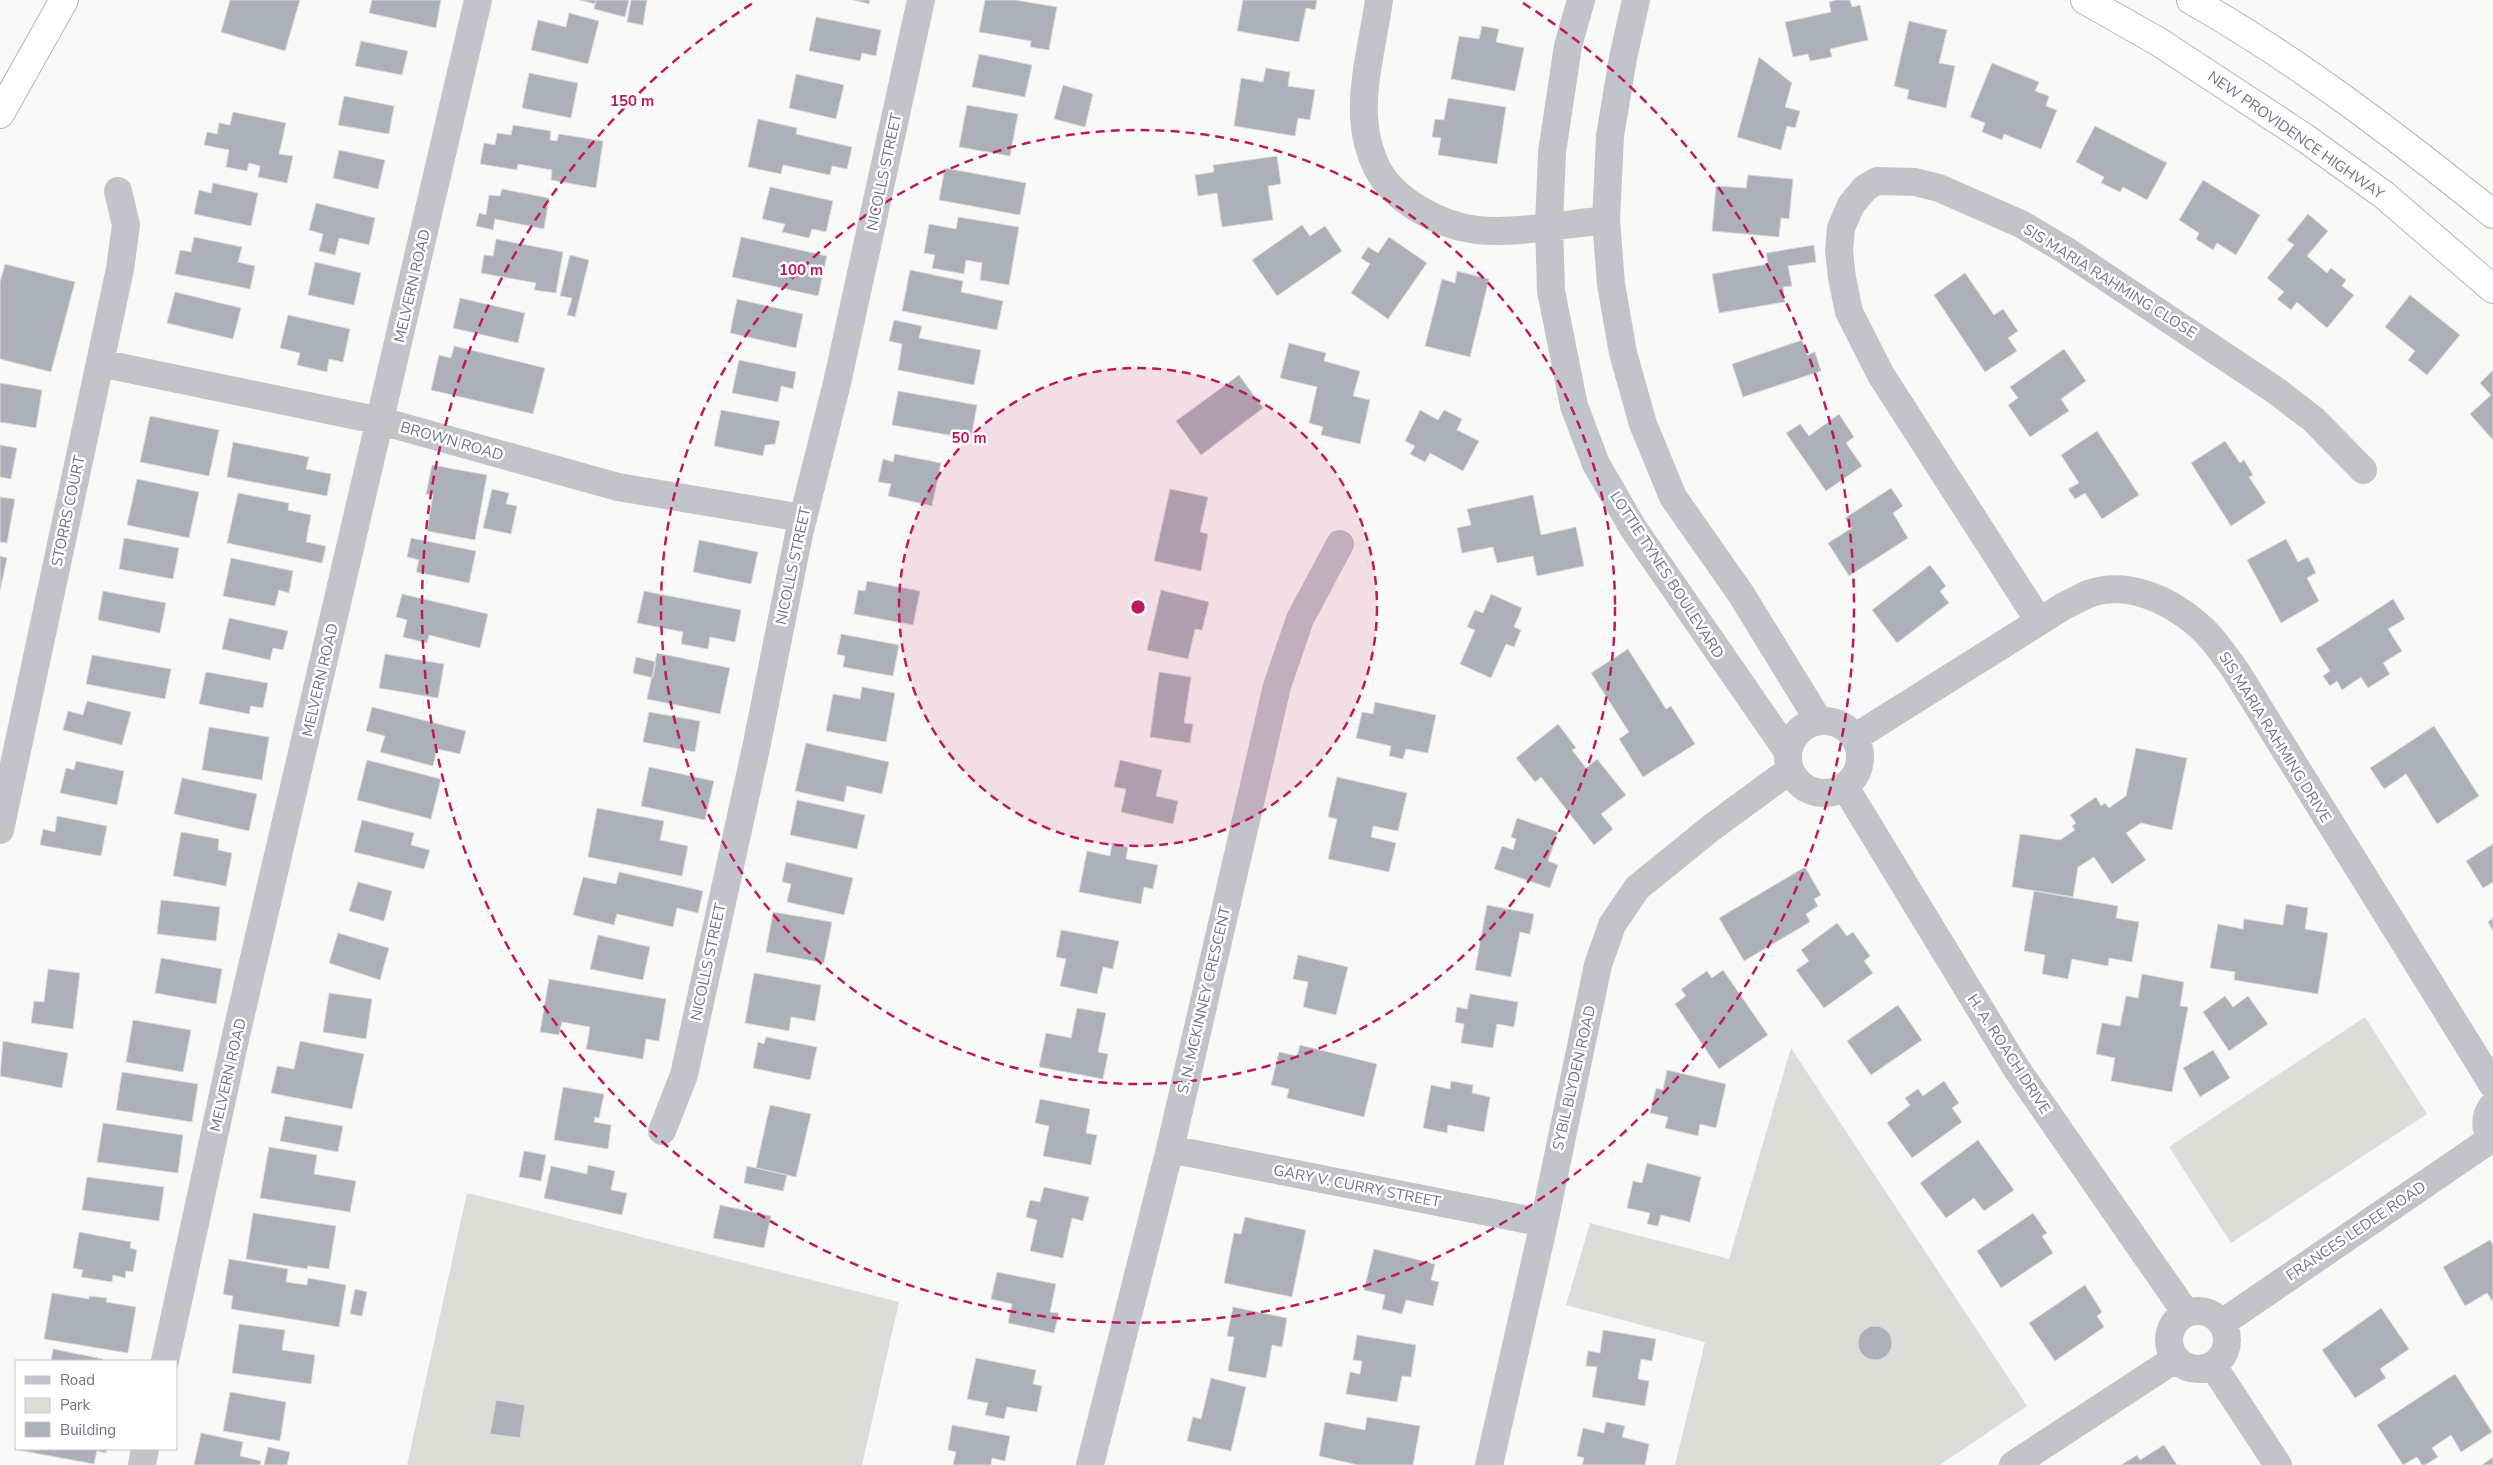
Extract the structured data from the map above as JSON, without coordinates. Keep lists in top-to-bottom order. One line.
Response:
{"streets":{"highway":["NEW PROVIDENCE HIGHWAY"],"street":["NICOLLS STREET","SIS MARIA RAHMING CLOSE","MELVERN ROAD","BROWN ROAD","STORRS COURT","LOTTIE TYNES BOULEVARD","SIS MARIA RAHMING DRIVE","S. N. MCKINNEY CRESCENT","H. A. ROACH DRIVE","SYBIL BLYDEN ROAD","GARY V. CURRY STREET","FRANCES LEDEE ROAD"]},"crossings":[["NICOLLS STREET","BROWN ROAD"],["SIS MARIA RAHMING CLOSE","SIS MARIA RAHMING DRIVE"],["MELVERN ROAD","BROWN ROAD"],["BROWN ROAD","STORRS COURT"],["LOTTIE TYNES BOULEVARD","SIS MARIA RAHMING DRIVE"],["LOTTIE TYNES BOULEVARD","H. A. ROACH DRIVE"],["LOTTIE TYNES BOULEVARD","SYBIL BLYDEN ROAD"],["SIS MARIA RAHMING DRIVE","H. A. ROACH DRIVE"],["SIS MARIA RAHMING DRIVE","SYBIL BLYDEN ROAD"],["S. N. MCKINNEY CRESCENT","GARY V. CURRY STREET"],["H. A. ROACH DRIVE","SYBIL BLYDEN ROAD"],["H. A. ROACH DRIVE","FRANCES LEDEE ROAD"],["SYBIL BLYDEN ROAD","GARY V. CURRY STREET"]],"legend":["Road","Park","Building"],"rings":["150 m","100 m","50 m"]}
